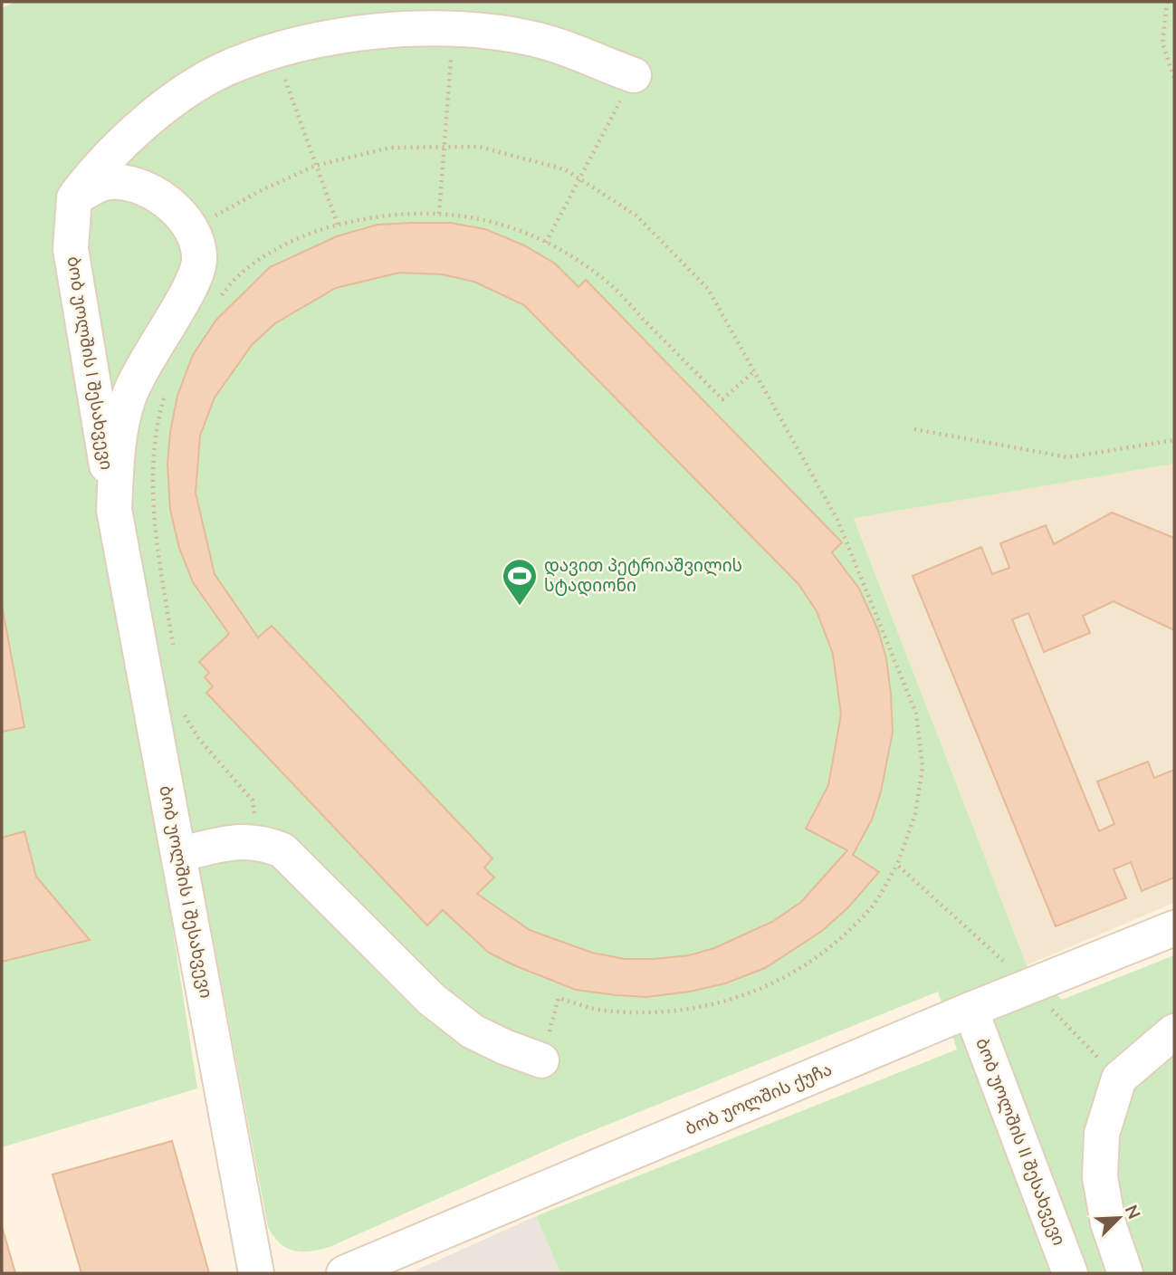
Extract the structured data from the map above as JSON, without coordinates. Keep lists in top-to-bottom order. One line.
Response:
{"streets":{"street":["ბობ უოლშის I შესახვევი","ბობ უოლშის ქუჩა","ბობ უოლშის II შესახვევი"]},"crossings":[["ბობ უოლშის ქუჩა","ბობ უოლშის II შესახვევი"]],"places":{"sports":["დავით პეტრიაშვილის სტადიონი"]},"north":"top right"}
